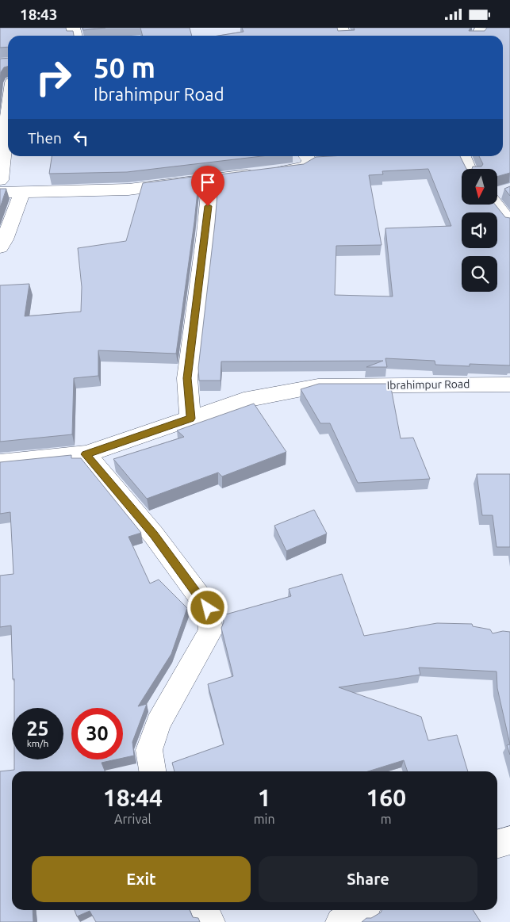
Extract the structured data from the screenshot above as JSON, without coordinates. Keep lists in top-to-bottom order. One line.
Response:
{"streets":{"street":["Ibrahimpur Road"]},"north":"bottom","page":{"status":"18:43","turn":["50 m","Ibrahimpur Road"],"then":"Then","speed":"25 km/h","limit":"30","eta":["18:44","Arrival","1","min","160","m"],"buttons":["Exit","Share"]}}
